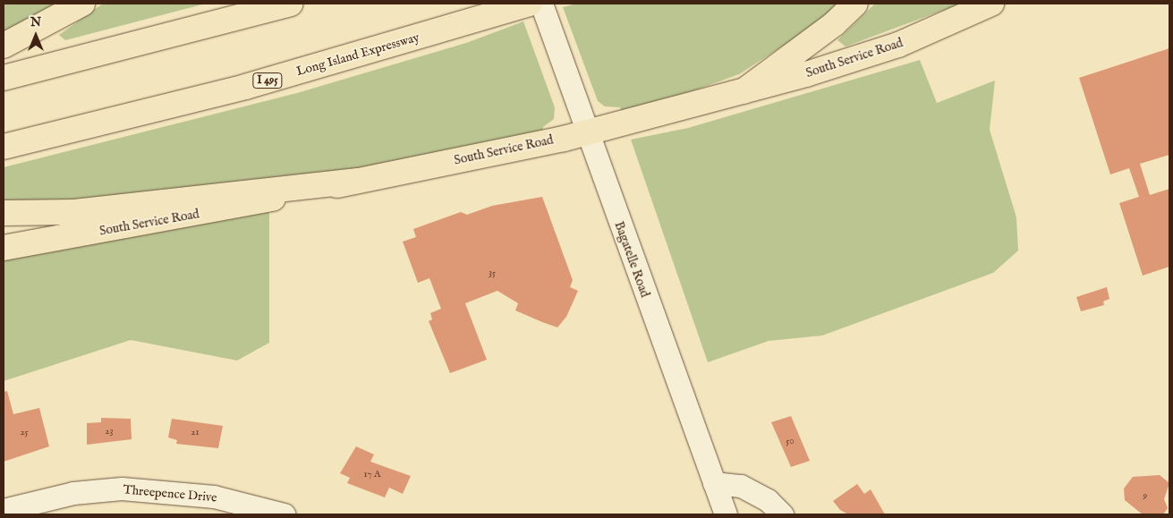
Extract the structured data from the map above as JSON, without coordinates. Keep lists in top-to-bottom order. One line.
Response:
{"streets":{"main road":["Long Island Expressway","South Service Road","I 495"],"street":["Bagatelle Road","Threepence Drive"]},"crossings":[["South Service Road","Bagatelle Road"]],"house_numbers":["35","23","25","21","50","17 A","9"],"north":"top"}
